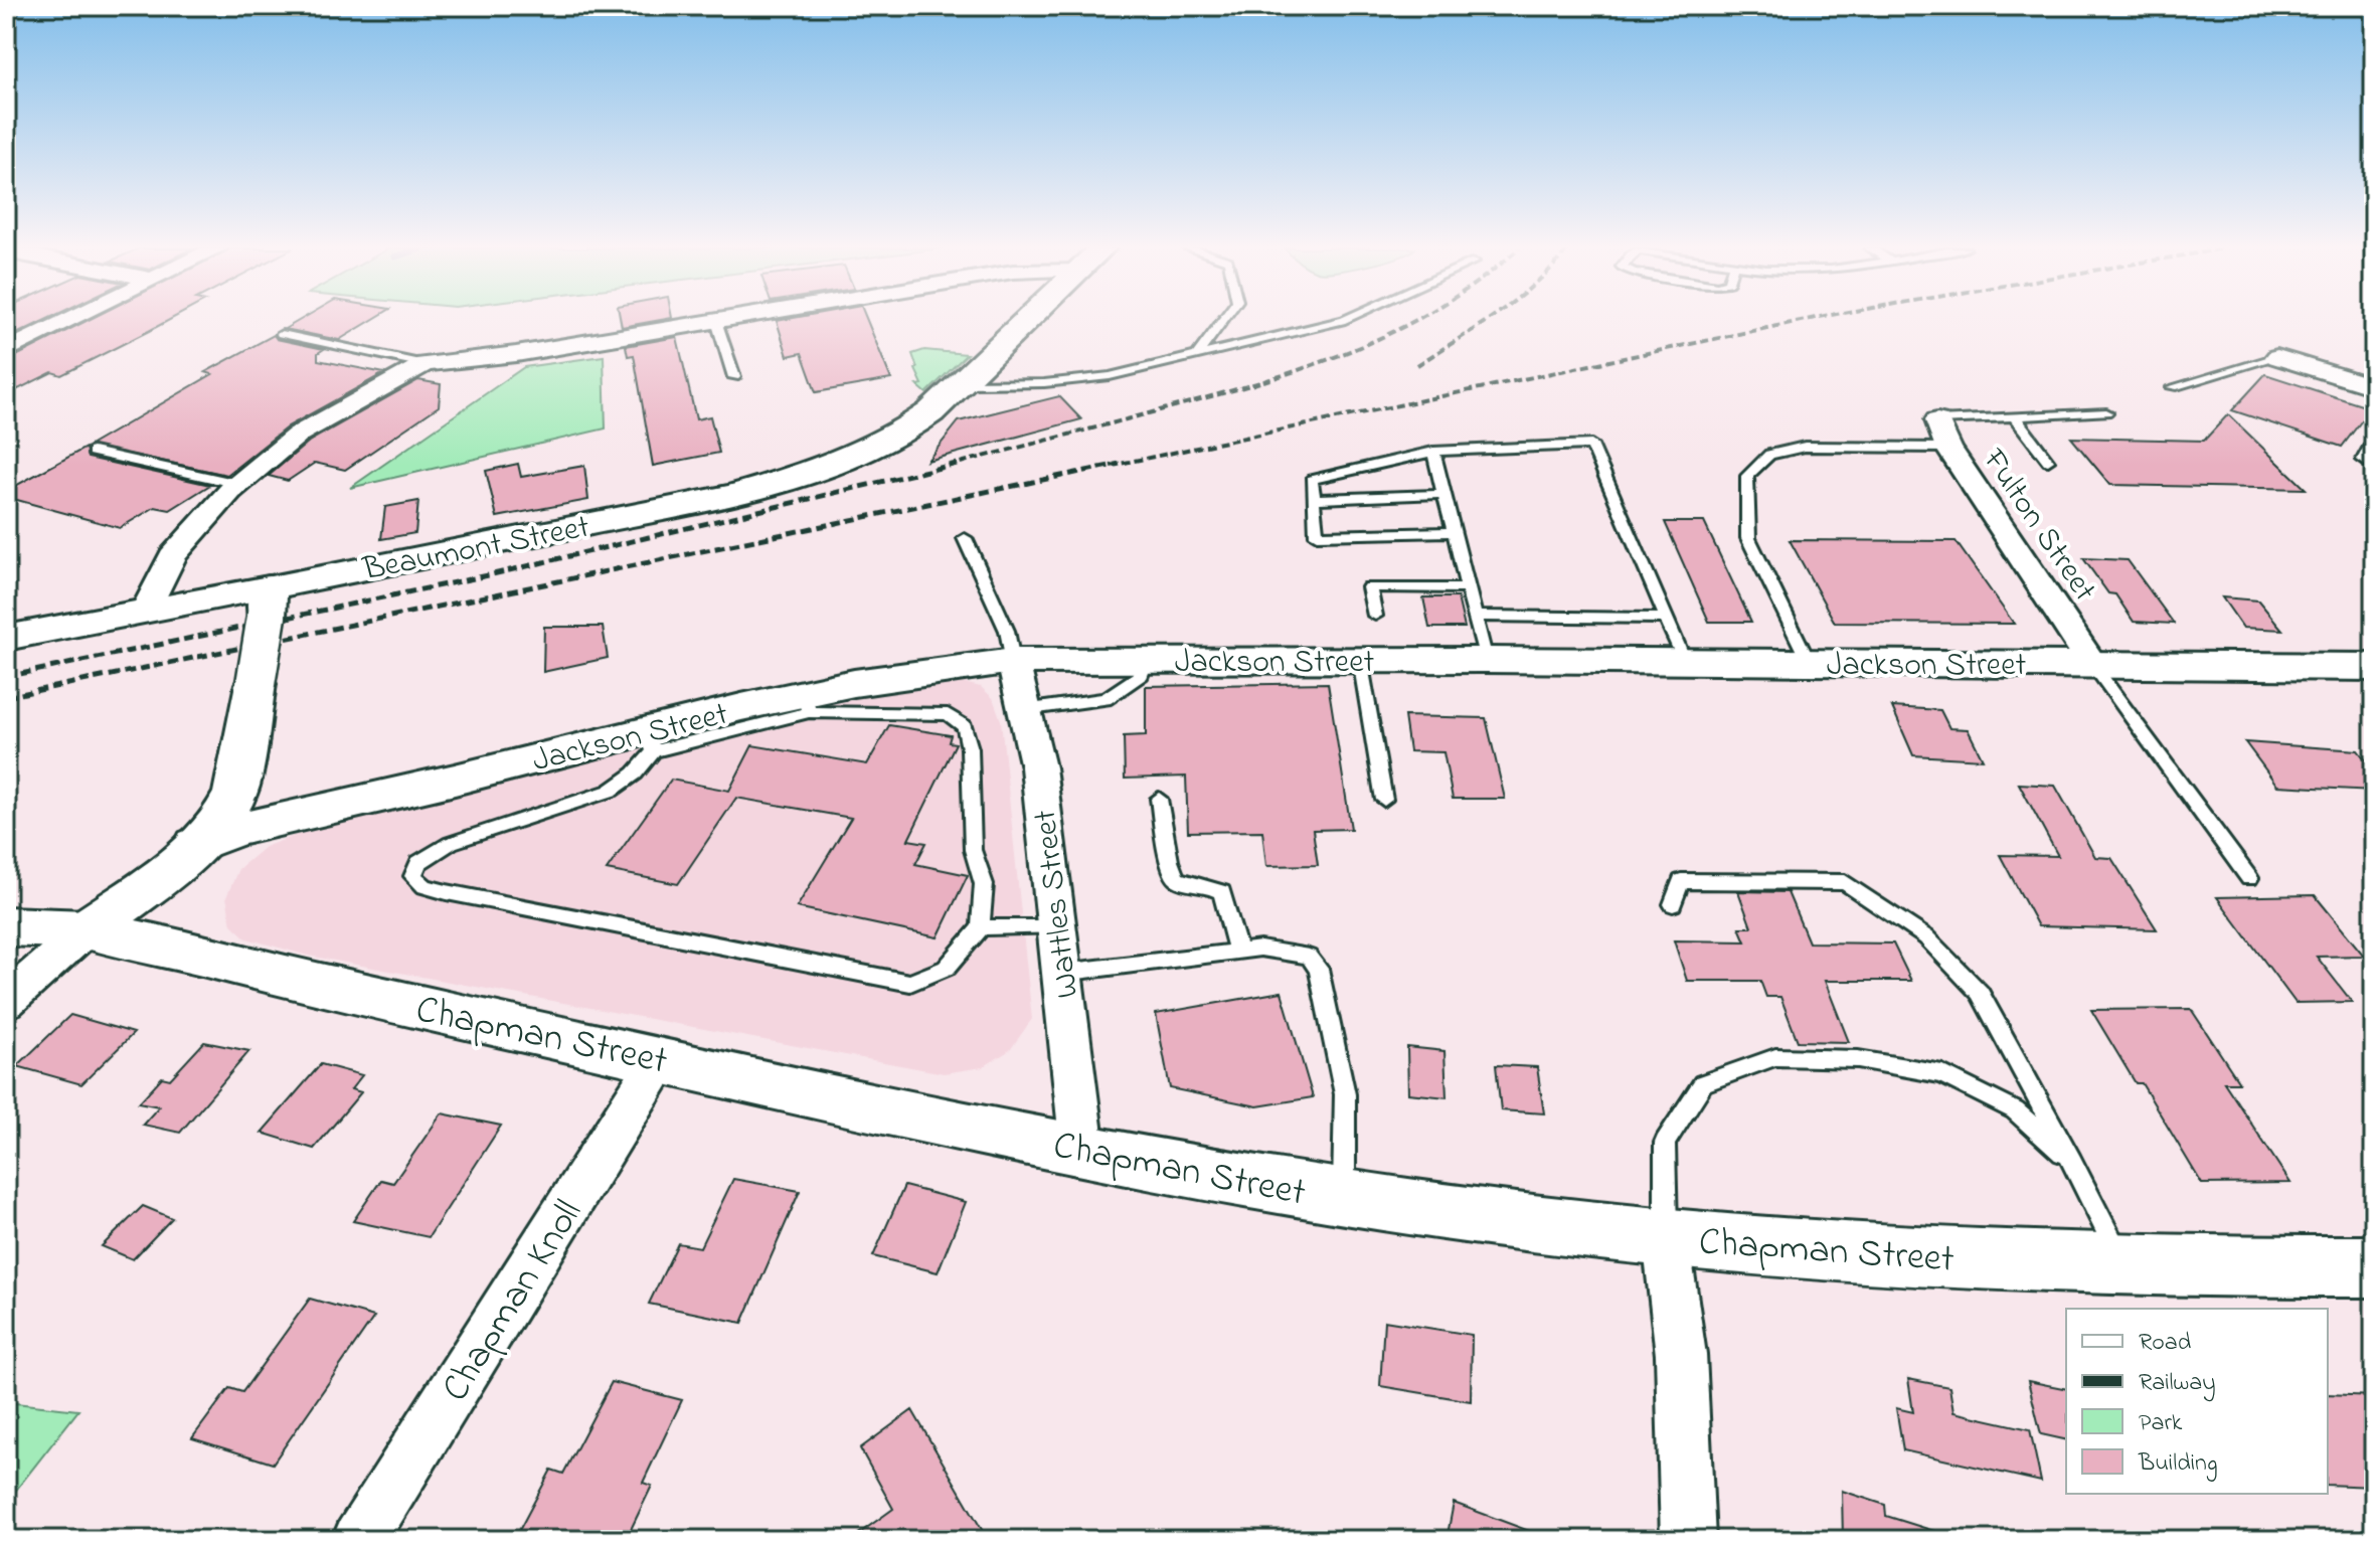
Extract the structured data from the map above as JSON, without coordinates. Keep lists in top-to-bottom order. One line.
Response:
{"streets":{"main road":["Beaumont Street","Chapman Street"],"street":["Fulton Street","Jackson Street","Wattles Street","Chapman Knoll"]},"crossings":[["Fulton Street","Jackson Street"],["Jackson Street","Wattles Street"],["Wattles Street","Chapman Street"],["Chapman Street","Chapman Knoll"]],"legend":["Road","Railway","Park","Building"]}
